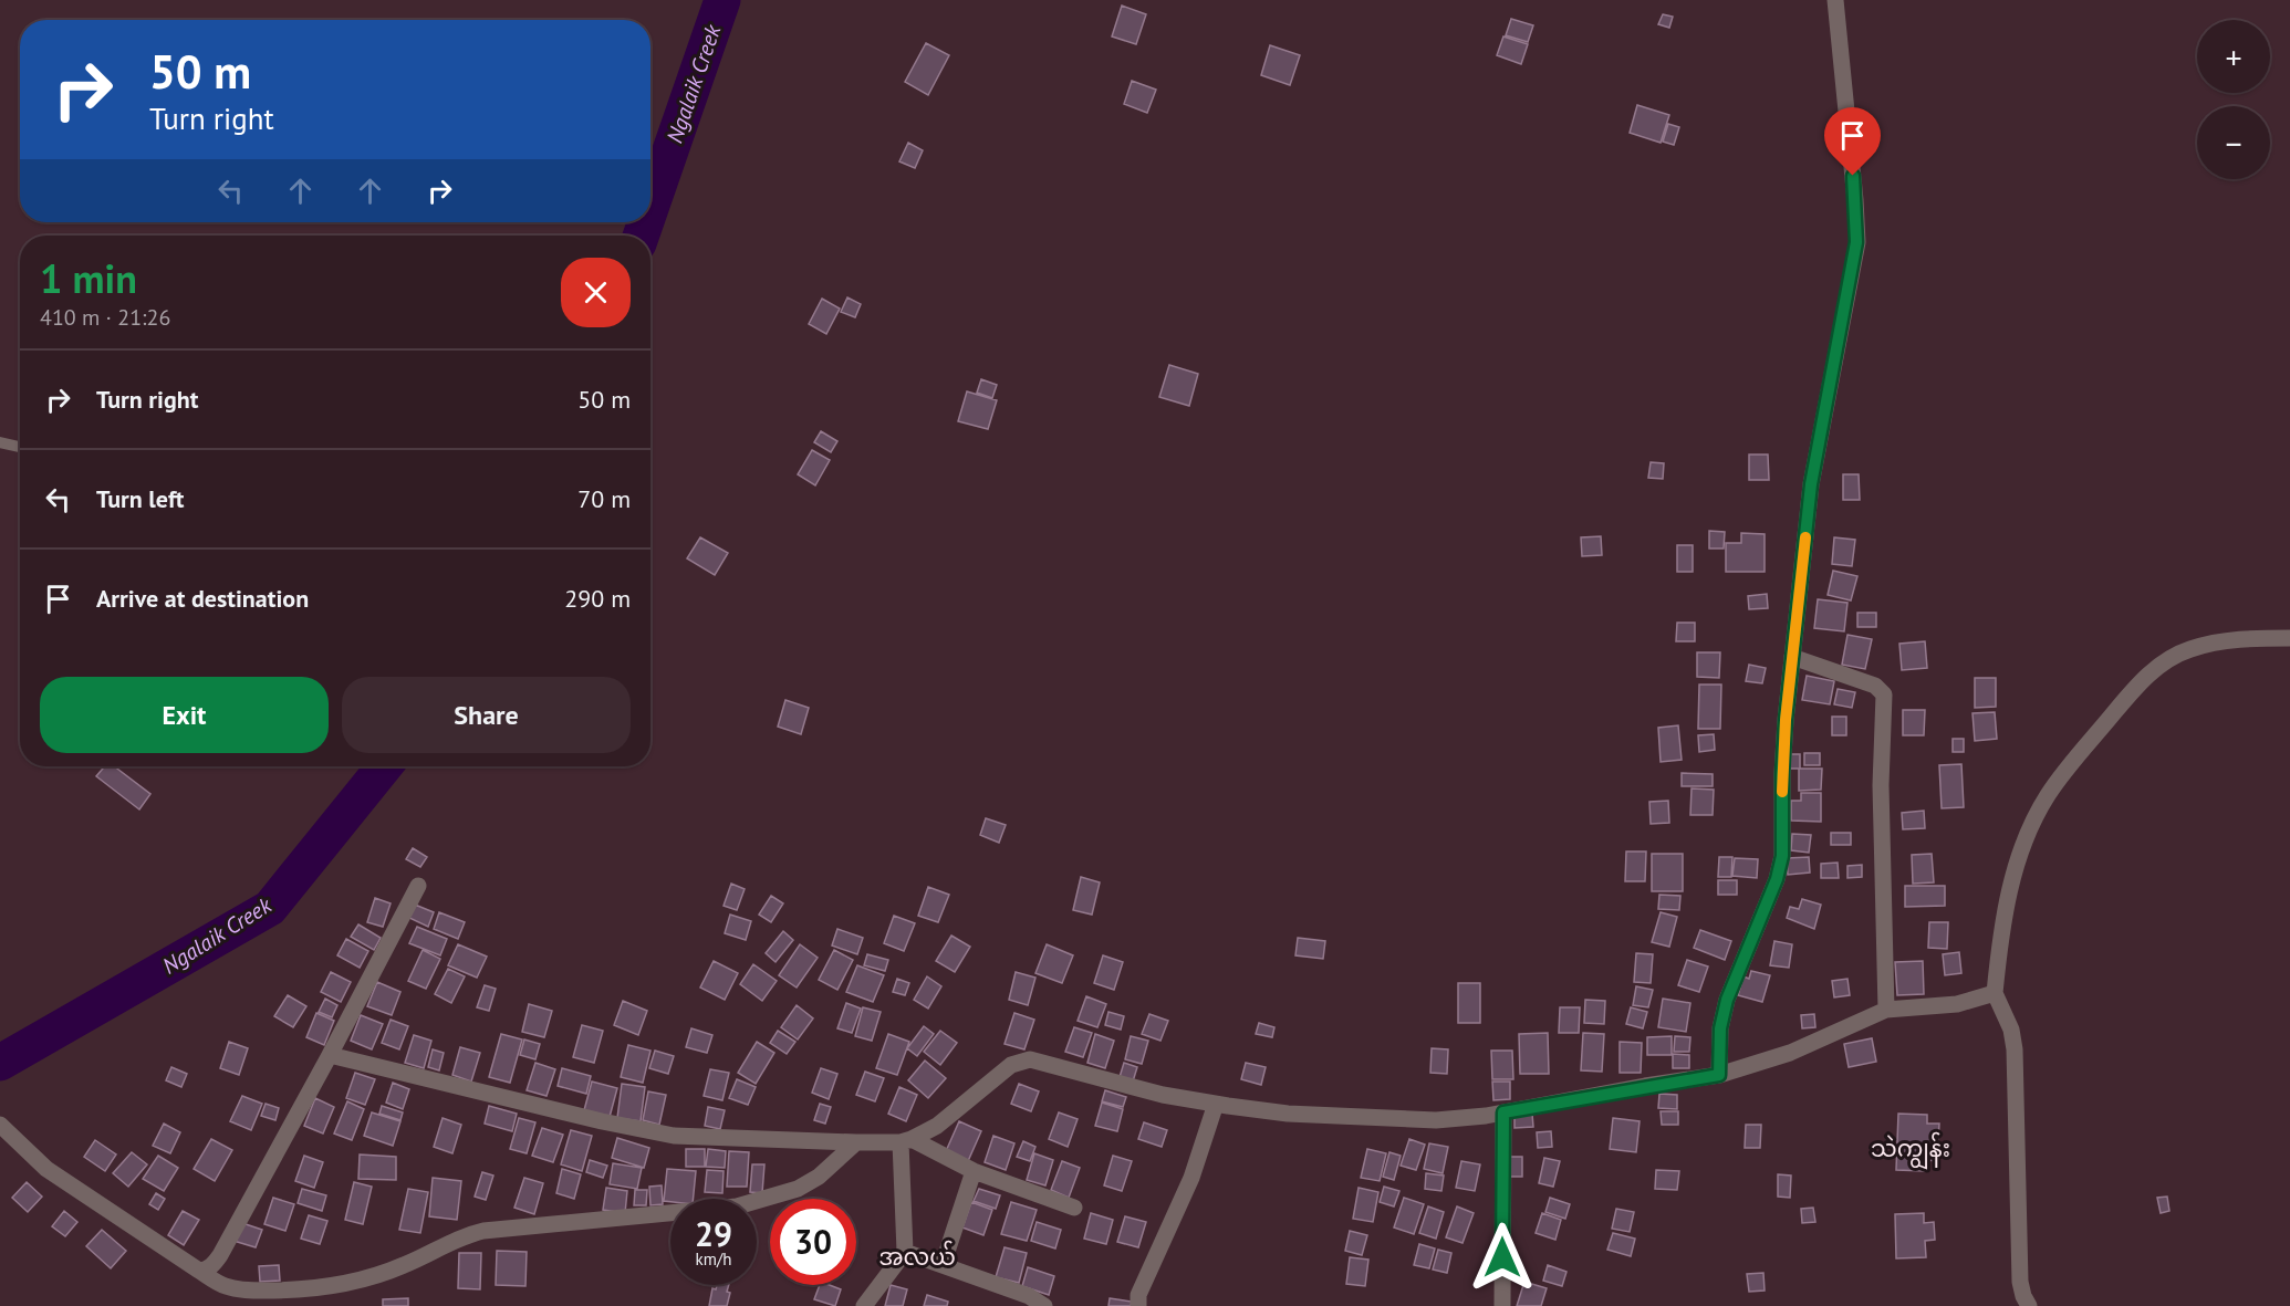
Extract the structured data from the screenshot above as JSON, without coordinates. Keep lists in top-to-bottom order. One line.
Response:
{"districts":["သဲကျွန်း","အလယ်"],"water":["Ngalaik Creek"],"page":{"map_buttons":["+","−"],"turn":["50 m","Turn right"],"heading":["1 min","410 m · 21:26"],"list":[{"name":"Turn right","value":"50 m"},{"name":"Turn left","value":"70 m"},{"name":"Arrive at destination","value":"290 m"}],"buttons":["Exit","Share"],"speed":"29 km/h","limit":"30"}}
